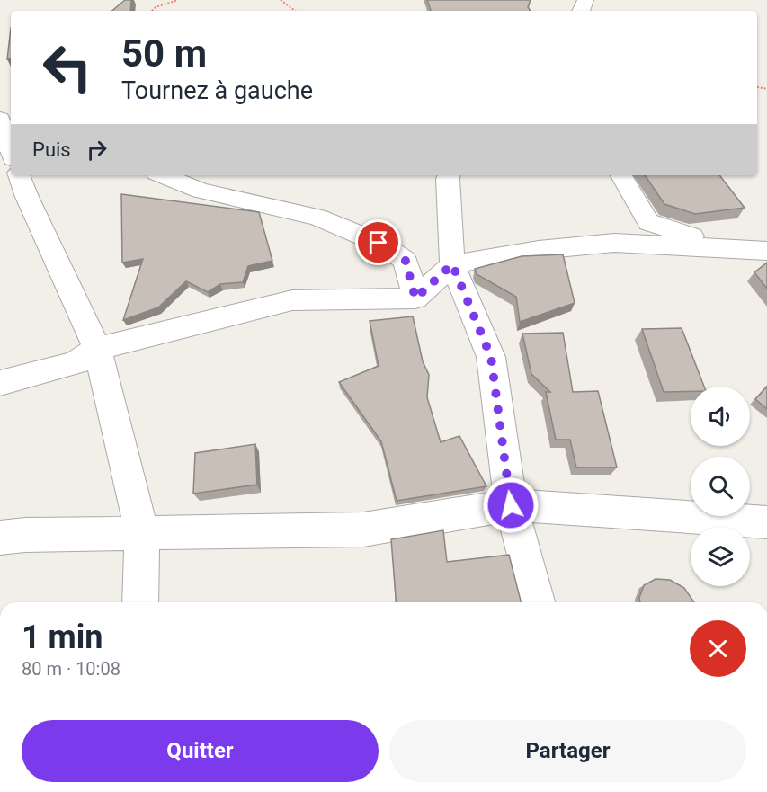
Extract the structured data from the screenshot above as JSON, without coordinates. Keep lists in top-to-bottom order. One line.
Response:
{"page":{"turn":["50 m","Tournez à gauche"],"then":"Puis","heading":["1 min","80 m · 10:08"],"buttons":["Quitter","Partager"]}}
